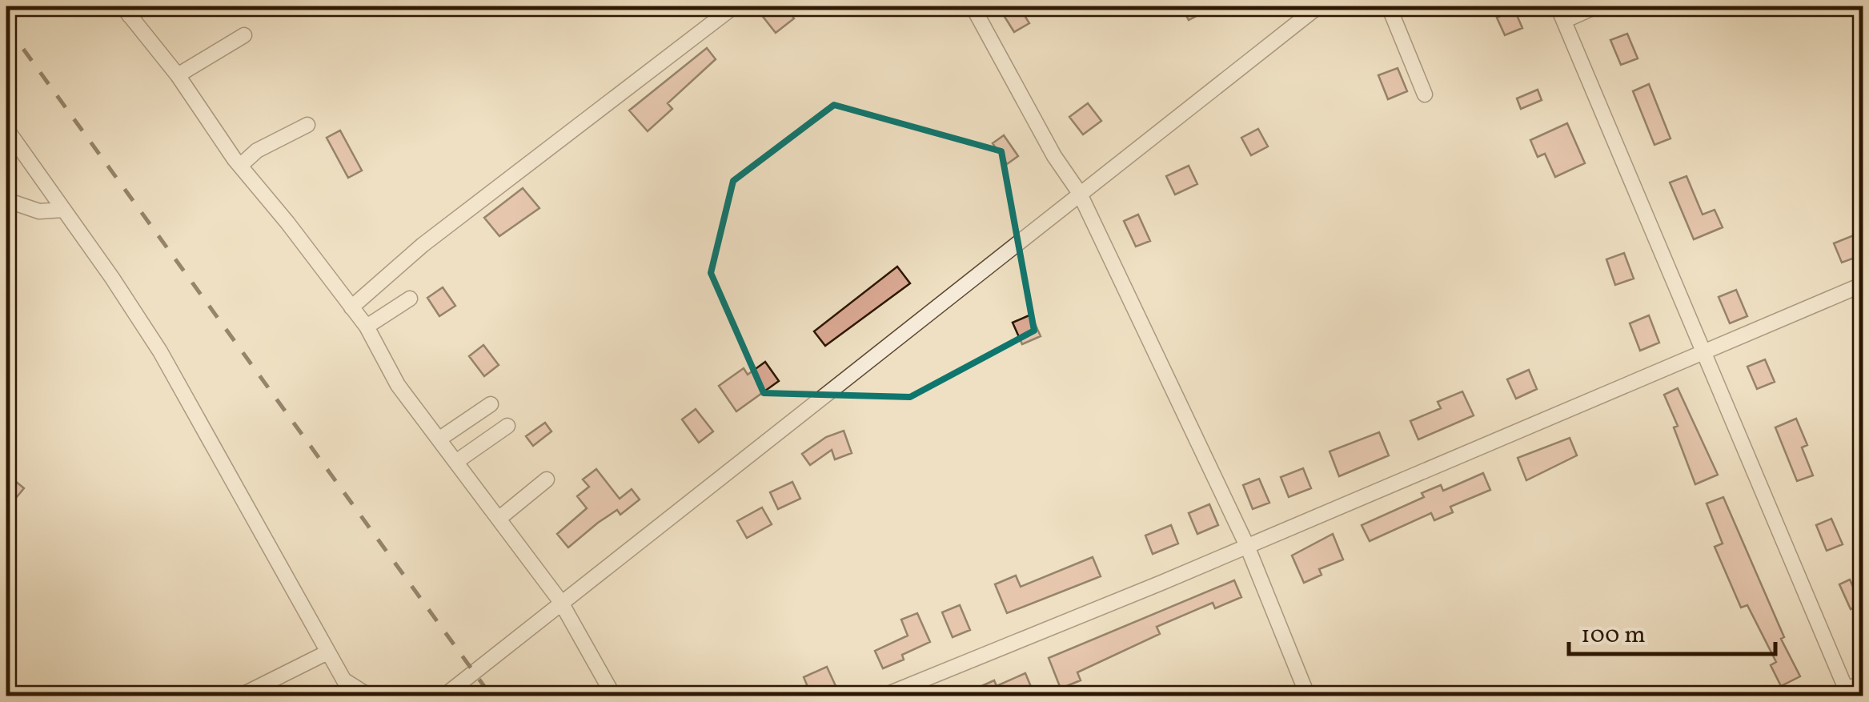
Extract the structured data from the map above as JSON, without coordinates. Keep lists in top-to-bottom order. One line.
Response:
{"scale_bar":"100 m"}
